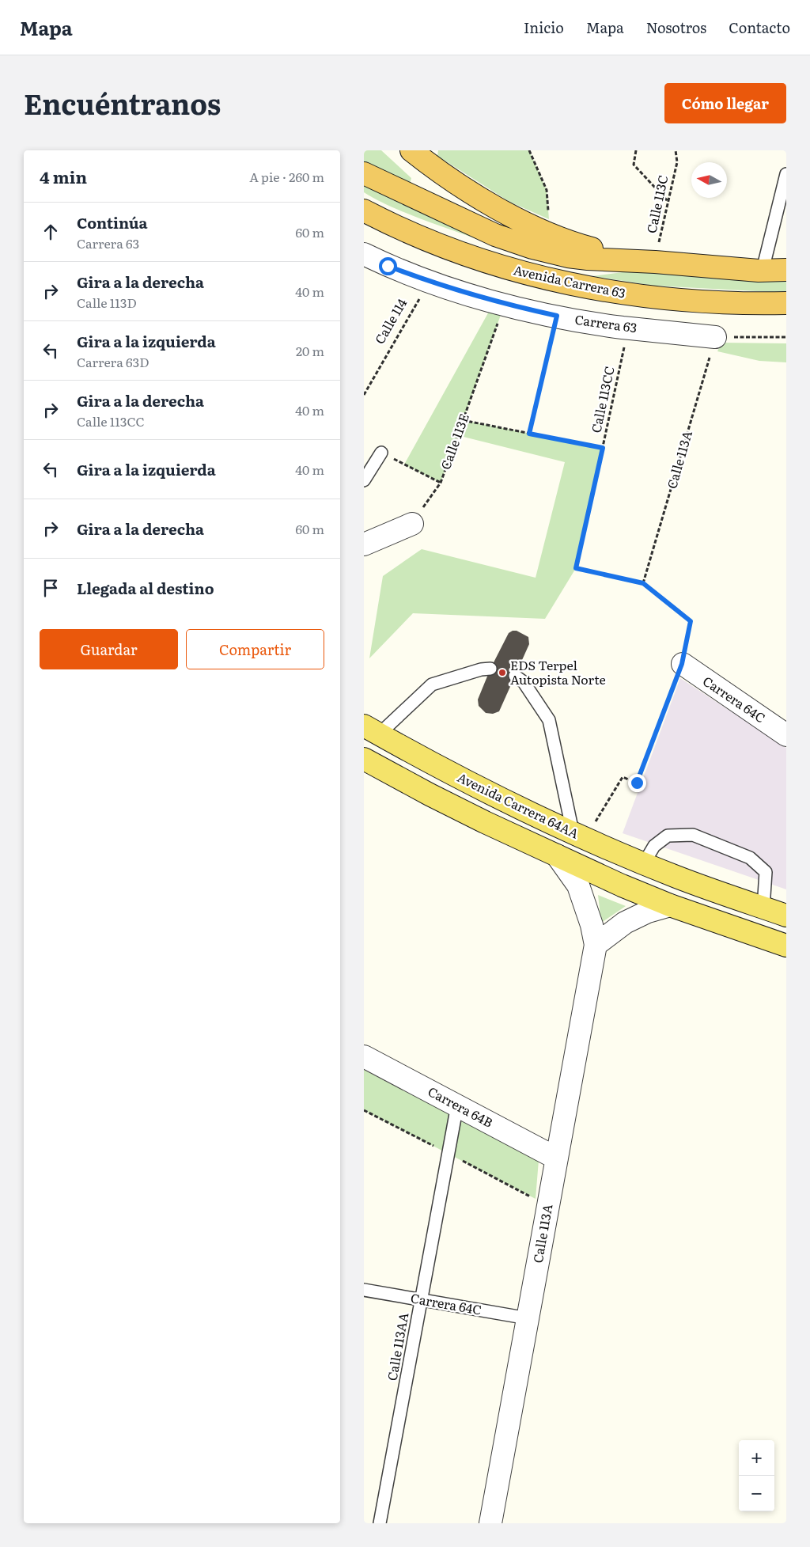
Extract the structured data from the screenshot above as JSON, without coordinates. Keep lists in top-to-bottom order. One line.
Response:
{"streets":{"highway":["Avenida Carrera 63"],"main road":["Avenida Carrera 64AA"],"street":["Carrera 63","Calle 113A","Carrera 64C","Carrera 64B"],"lane":["Calle 113AA"],"path":["Calle 113C","Calle 114","Calle 113CC","Calle 113E"]},"crossings":[["Calle 113C","Avenida Carrera 63"],["Calle 114","Carrera 63"],["Carrera 63","Calle 113CC"],["Carrera 63","Calle 113E"],["Carrera 63","Calle 113A"],["Calle 113CC","Calle 113A"],["Calle 113A","Carrera 64C"],["Calle 113A","Carrera 64B"],["Carrera 64C","Calle 113AA"],["Carrera 64B","Calle 113AA"]],"places":["EDS Terpel Autopista Norte"],"north":"left","page":{"header":"Mapa","nav":["Inicio","Mapa","Nosotros","Contacto"],"title":"Encuéntranos","buttons":["Cómo llegar",["Guardar","Compartir"]],"heading":["4 min","A pie · 260 m"],"list":[["Continúa","Carrera 63","60 m"],["Gira a la derecha","Calle 113D","40 m"],["Gira a la izquierda","Carrera 63D","20 m"],["Gira a la derecha","Calle 113CC","40 m"],["Gira a la izquierda","40 m"],["Gira a la derecha","60 m"],"Llegada al destino"],"map_buttons":["+","−"]}}
